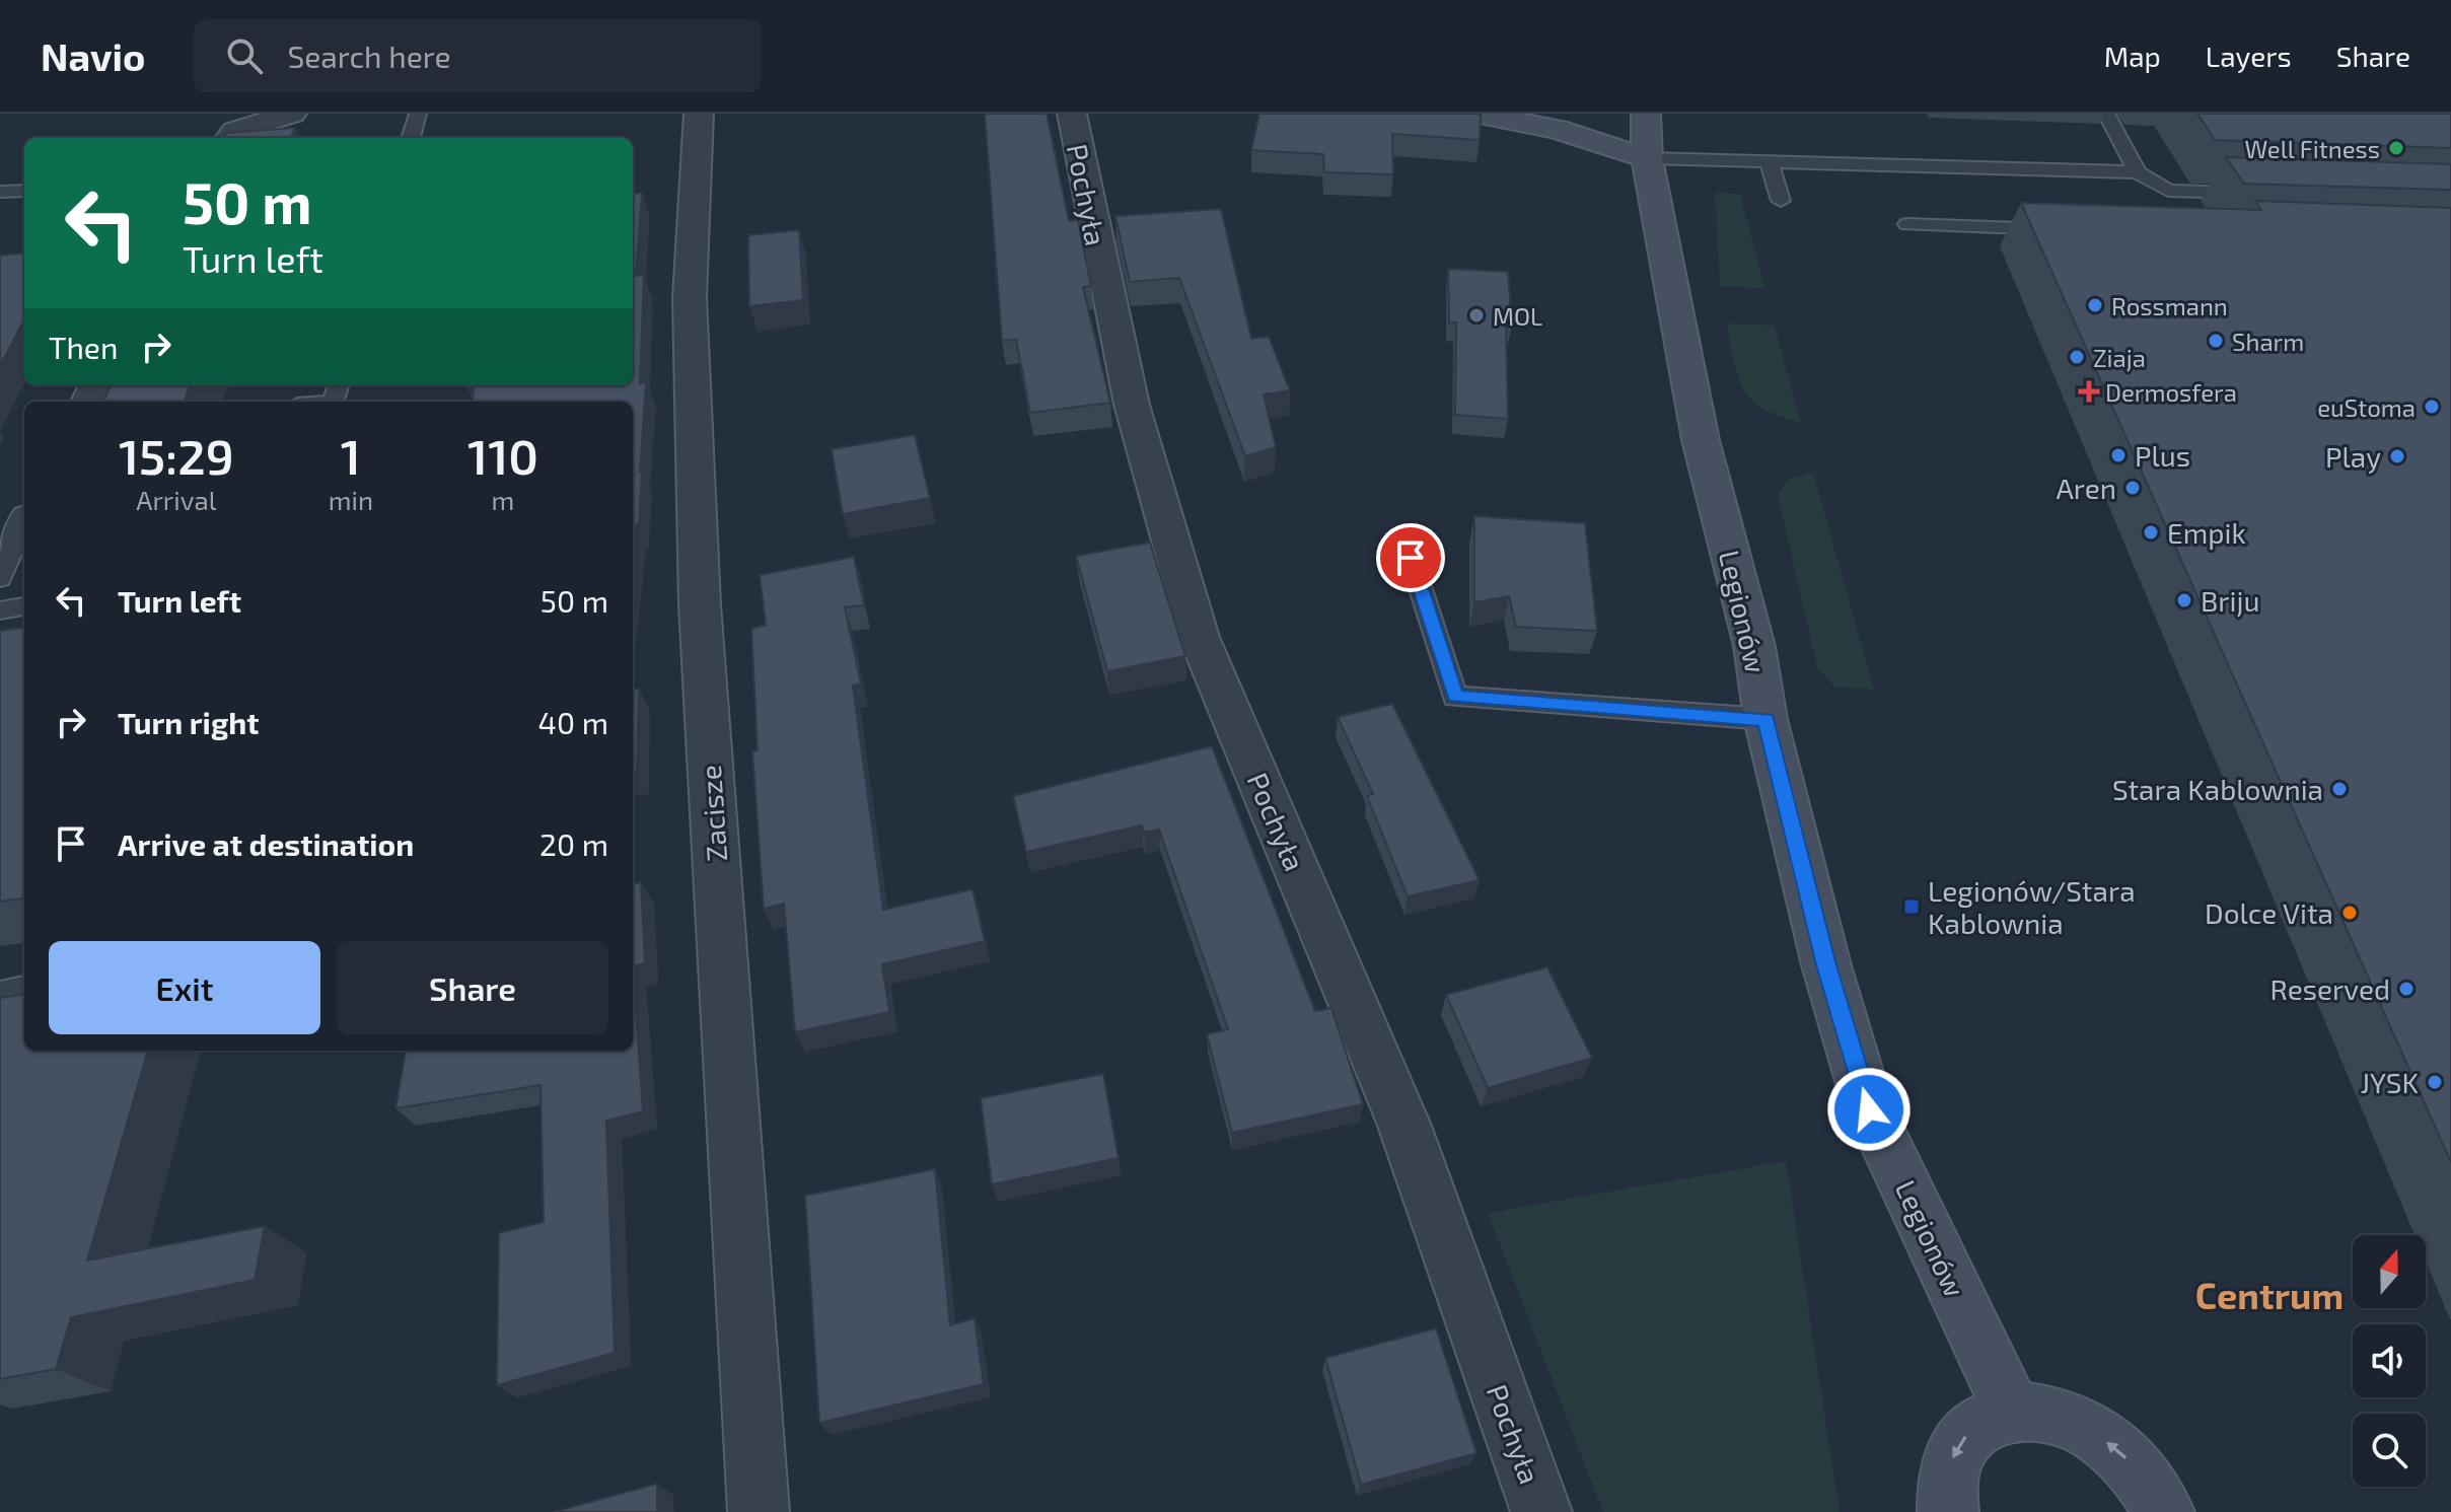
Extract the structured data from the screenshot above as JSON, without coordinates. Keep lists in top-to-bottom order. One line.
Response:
{"streets":{"street":["Pochyła","Legionów","Zacisze"]},"districts":["Centrum"],"places":{"other":["Well Fitness","Rossmann","MOL","Sharm","Ziaja","euStoma","Plus","Play","Aren","Empik","Briju","Stara Kablownia","Dolce Vita","Reserved","JYSK"],"health":["Dermosfera"],"transit":["Legionów/Stara Kablownia"]},"north":"top","page":{"header":"Navio","search":"Search here","nav":["Map","Layers","Share"],"turn":["50 m","Turn left"],"then":"Then","eta":["15:29","Arrival","1","min","110","m"],"list":[{"name":"Turn left","value":"50 m"},{"name":"Turn right","value":"40 m"},{"name":"Arrive at destination","value":"20 m"}],"buttons":["Exit","Share"]}}
